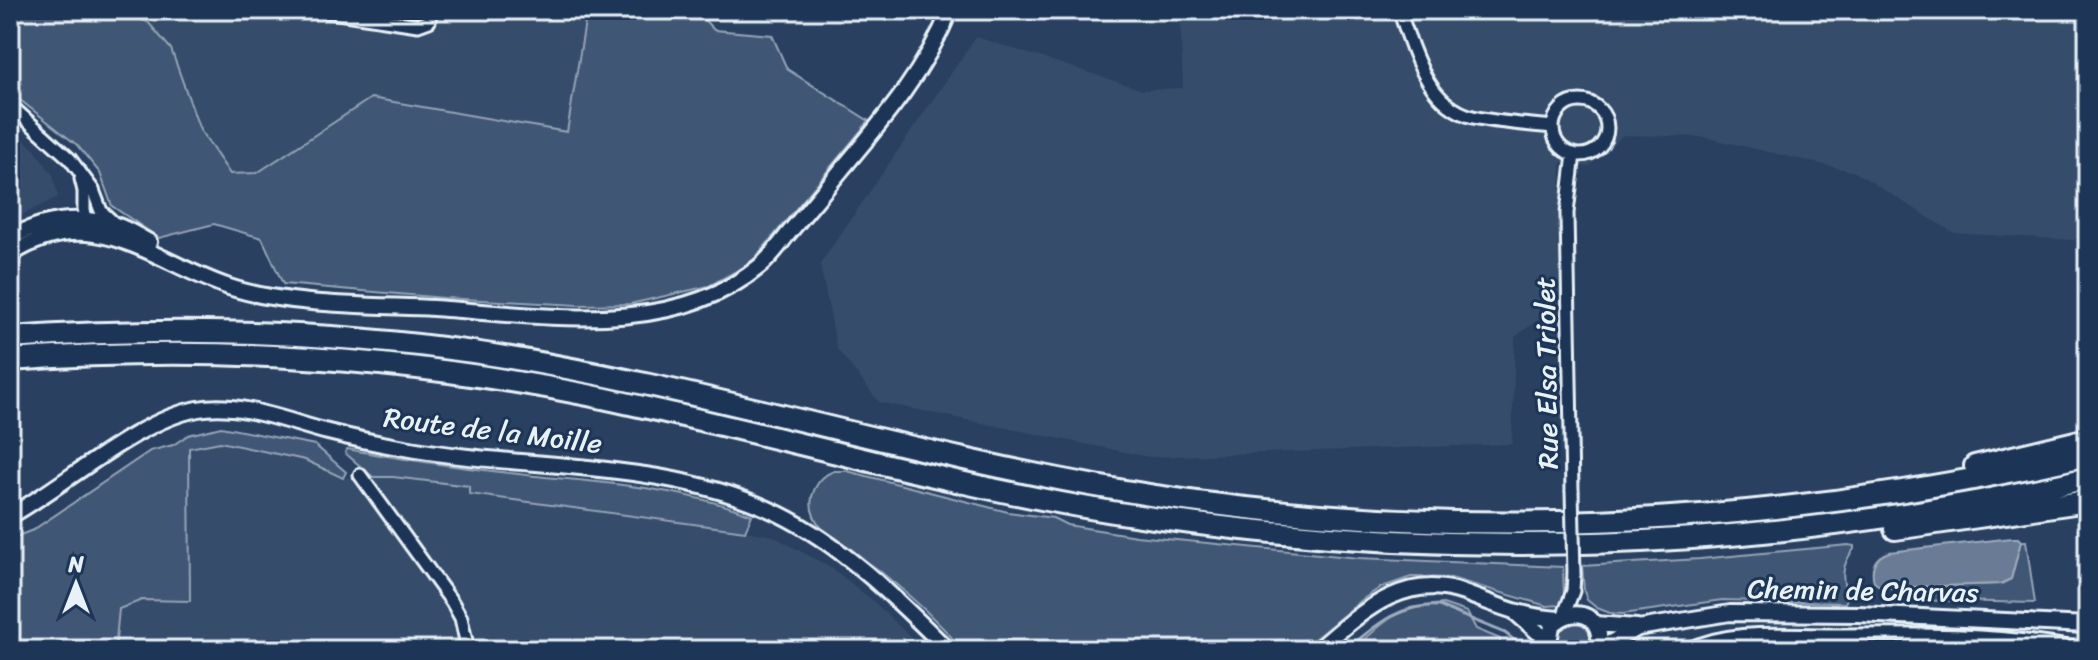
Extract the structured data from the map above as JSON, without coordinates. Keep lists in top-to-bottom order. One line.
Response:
{"streets":{"street":["Rue Elsa Triolet","Route de la Moille","Chemin de Charvas"]},"north":"top"}
